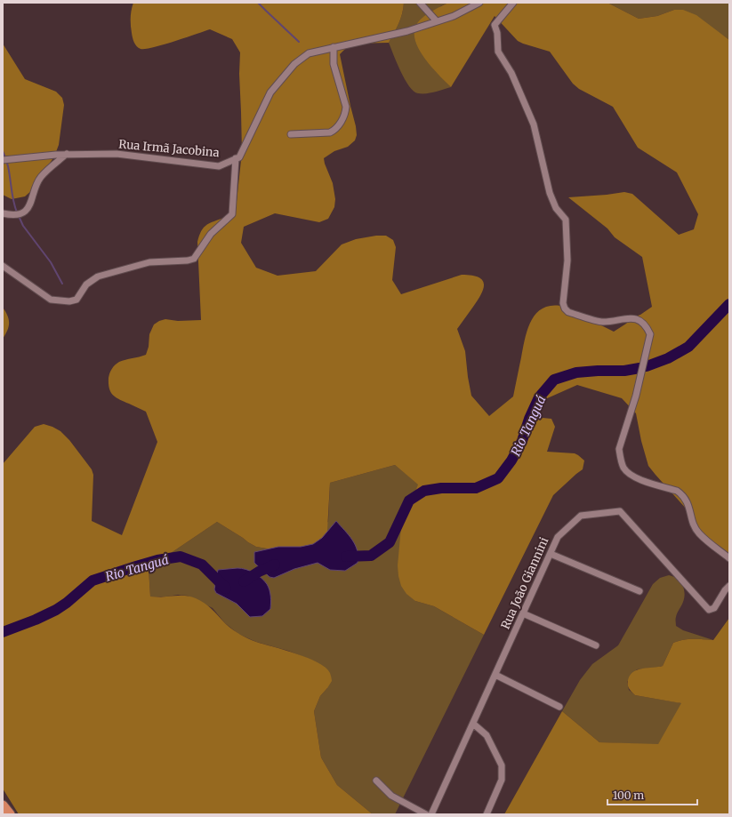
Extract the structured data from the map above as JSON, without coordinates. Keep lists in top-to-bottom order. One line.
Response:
{"streets":{"street":["Rua Irmã Jacobina","Rua João Giannini"]},"water":["Rio Tanguá"],"scale_bar":"100 m"}
